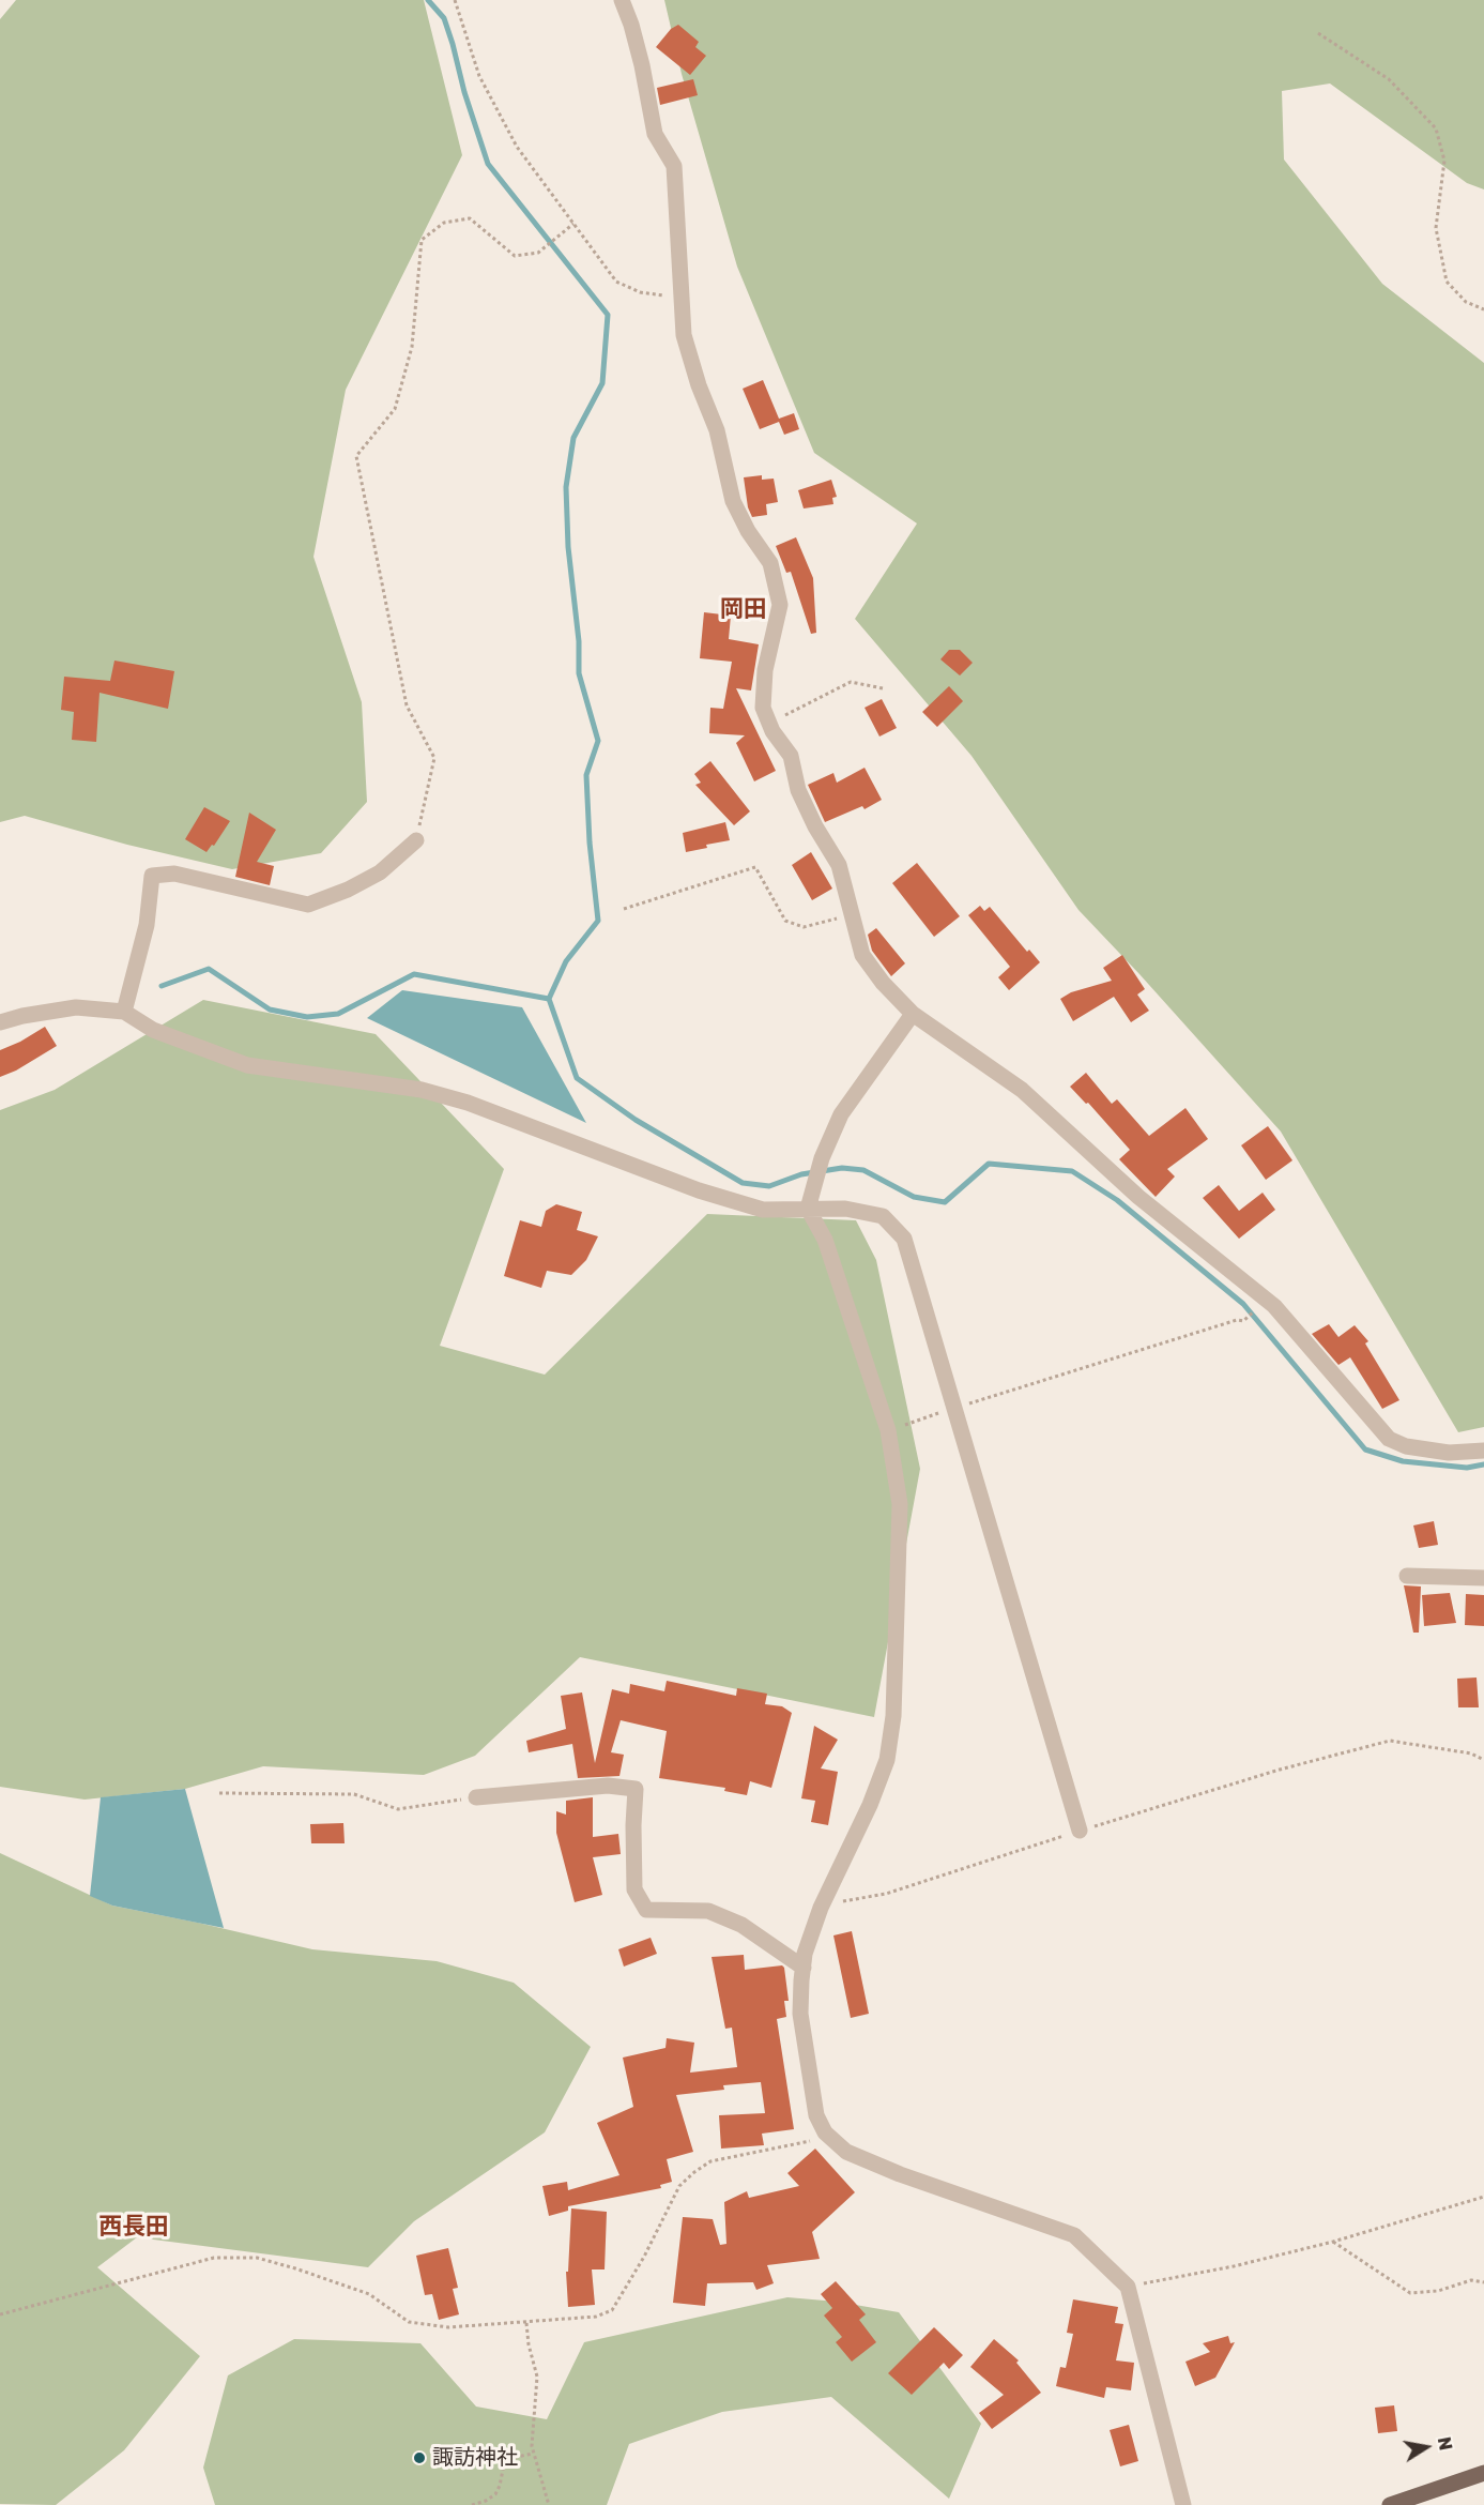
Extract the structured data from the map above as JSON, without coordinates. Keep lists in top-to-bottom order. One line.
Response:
{"districts":["岡田","西長田"],"places":["諏訪神社"],"north":"right"}
